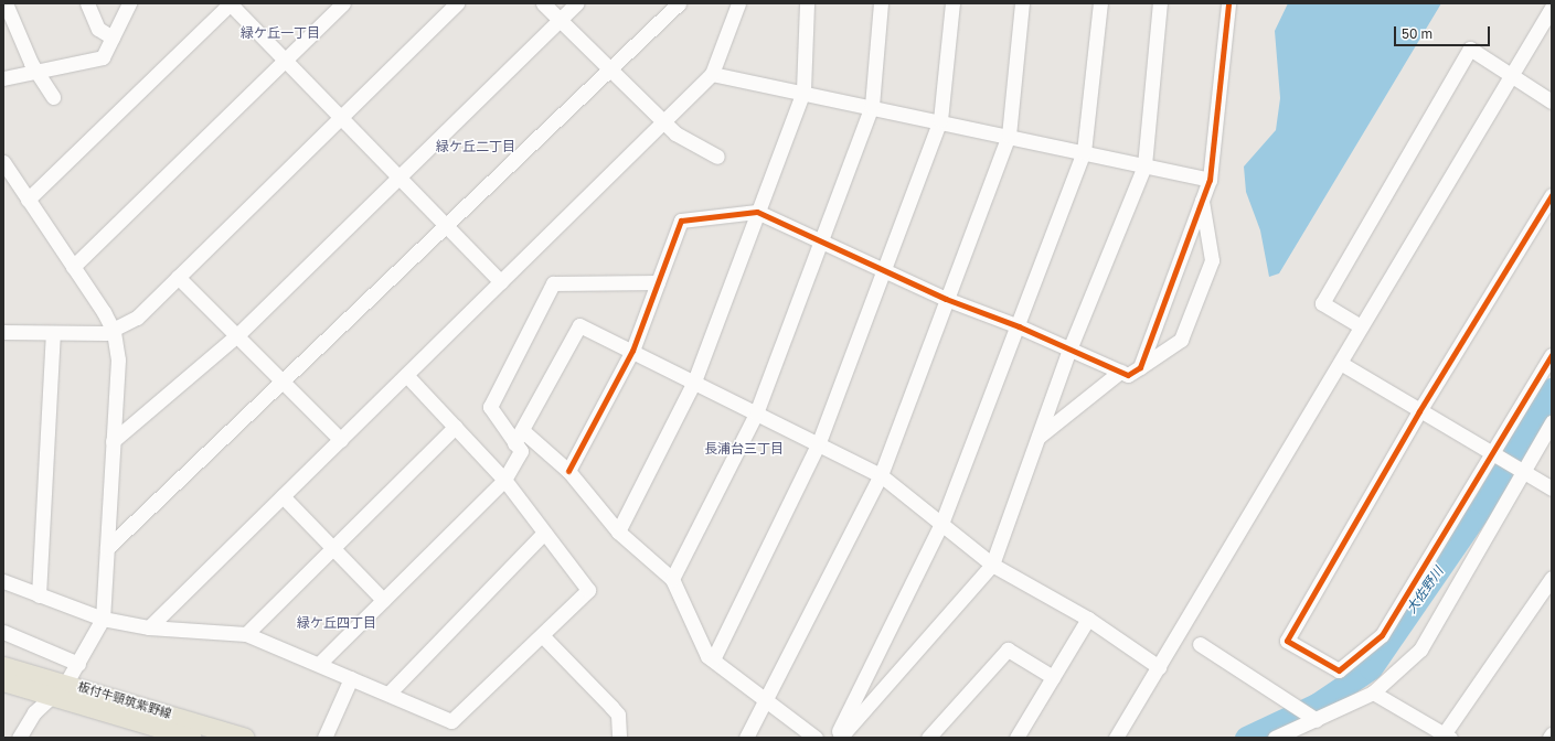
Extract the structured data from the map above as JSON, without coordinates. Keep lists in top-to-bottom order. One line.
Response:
{"streets":{"main road":["板付牛頸筑紫野線"]},"districts":["緑ケ丘一丁目","緑ケ丘二丁目","長浦台三丁目","緑ケ丘四丁目"],"water":["大佐野川"],"scale_bar":"50 m"}
